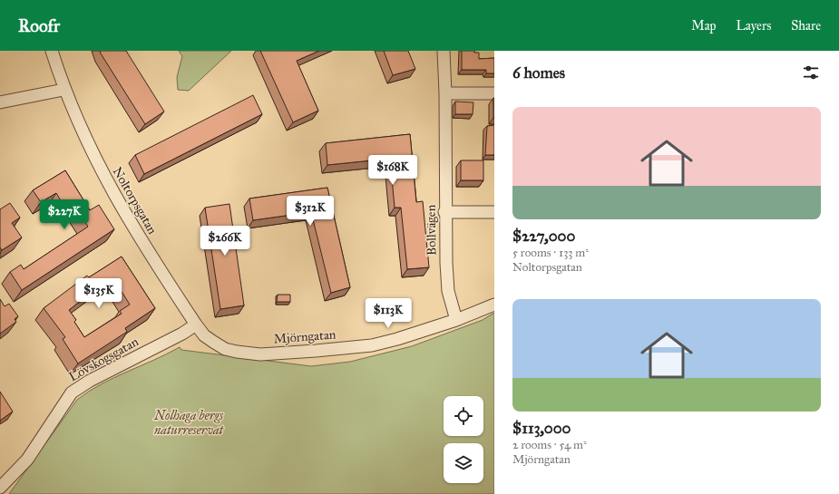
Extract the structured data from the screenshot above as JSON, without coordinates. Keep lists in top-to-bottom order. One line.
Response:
{"streets":{"street":["Noltorpsgatan","Bollvägen","Mjörngatan","Lövskogsgatan"]},"crossings":[["Noltorpsgatan","Mjörngatan"],["Noltorpsgatan","Lövskogsgatan"],["Bollvägen","Mjörngatan"]],"parks":["Nolhaga bergs naturreservat"],"page":{"header":"Roofr","nav":["Map","Layers","Share"],"heading":"6 homes","list":[{"name":"$227,000","note":"5 rooms · 133 m² · Noltorpsgatan"},{"name":"$113,000","note":"2 rooms · 54 m² · Mjörngatan"}],"price":["$168K","$312K","$227K","$266K","$135K","$113K"]}}
